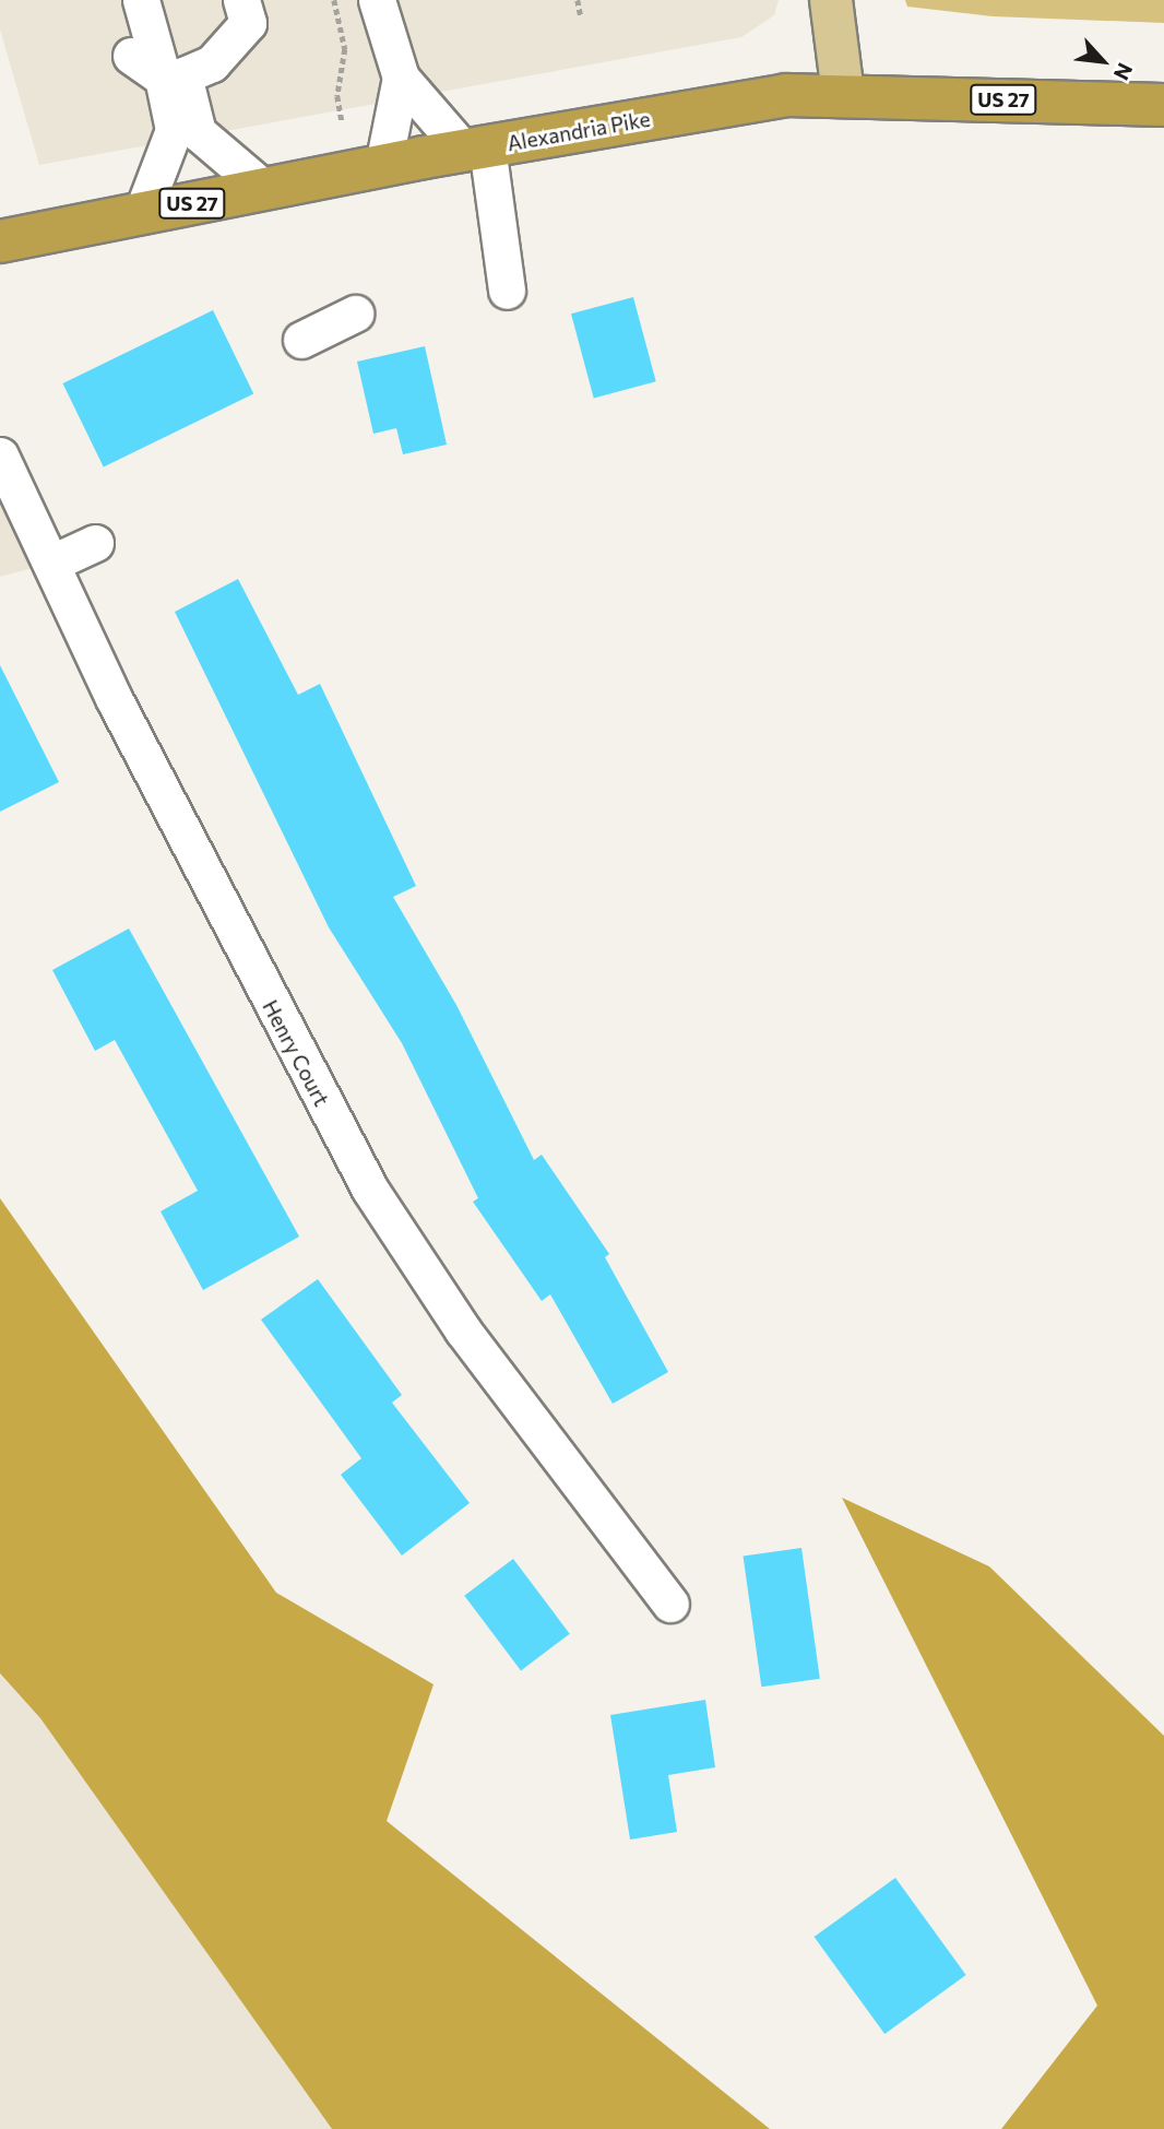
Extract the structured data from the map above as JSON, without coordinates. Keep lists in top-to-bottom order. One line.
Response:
{"streets":{"highway":["US 27","Alexandria Pike"],"street":["Henry Court"]},"north":"bottom right"}
